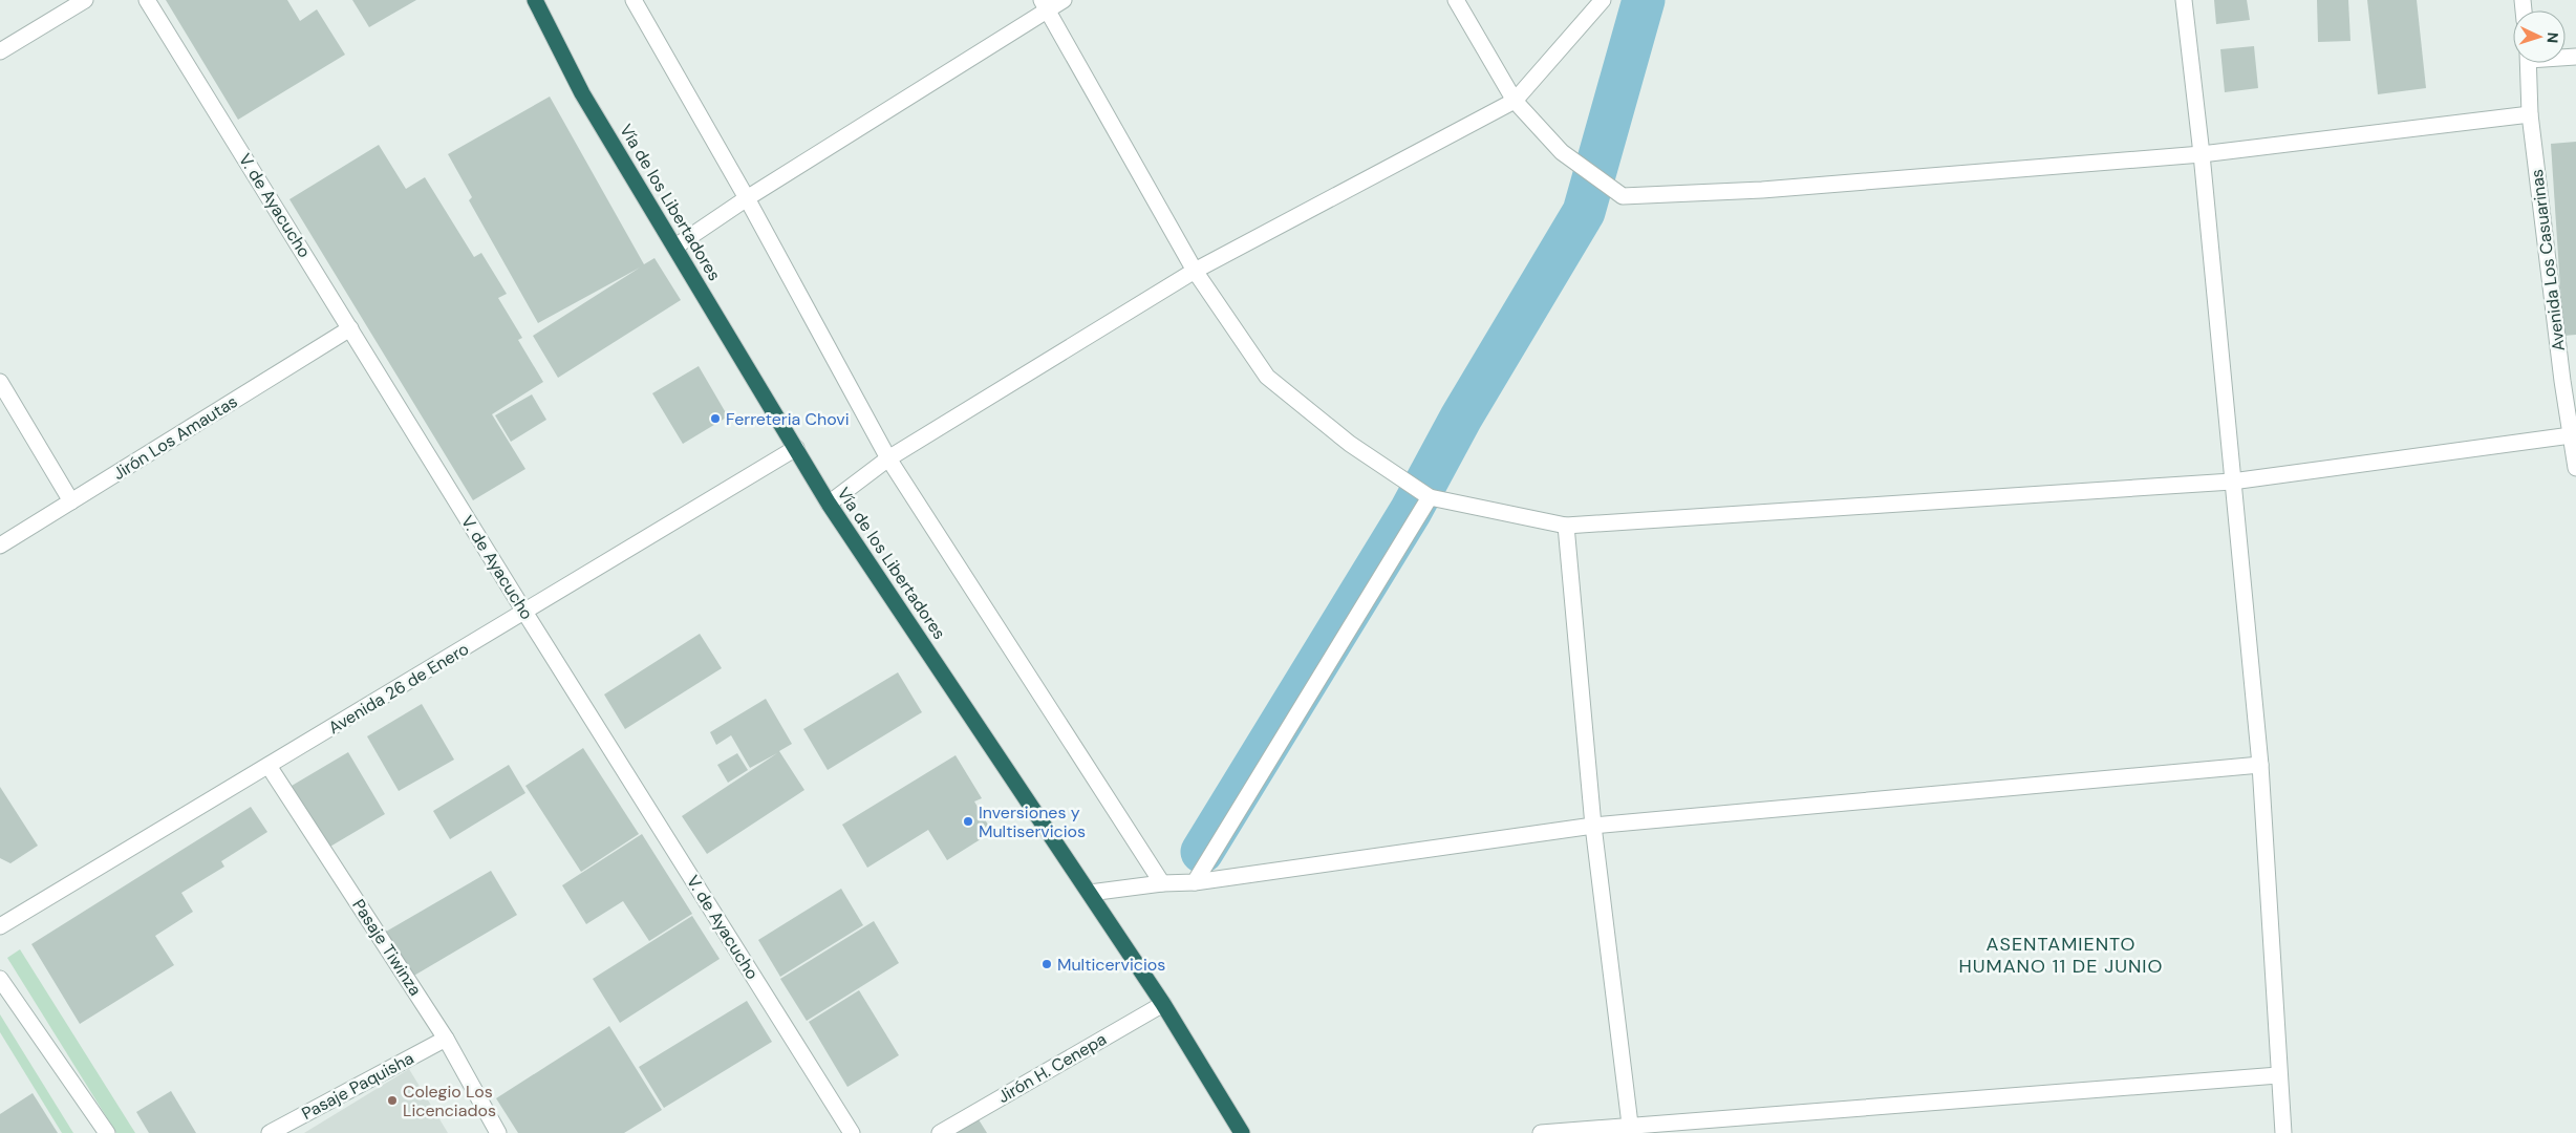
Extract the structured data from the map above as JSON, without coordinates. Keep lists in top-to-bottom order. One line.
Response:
{"streets":{"highway":["Vía de los Libertadores"],"street":["V. de Ayacucho","Avenida Los Casuarinas","Jirón Los Amautas","Avenida 26 de Enero","Pasaje Tiwinza","Jirón H. Cenepa","Pasaje Paquisha"]},"crossings":[["Vía de los Libertadores","Avenida 26 de Enero"],["Vía de los Libertadores","Jirón H. Cenepa"],["V. de Ayacucho","Jirón Los Amautas"],["V. de Ayacucho","Avenida 26 de Enero"],["Avenida 26 de Enero","Pasaje Tiwinza"],["Pasaje Tiwinza","Pasaje Paquisha"]],"districts":["ASENTAMIENTO HUMANO 11 DE JUNIO"],"places":["Ferreteria Chovi","Inversiones y Multiservicios","Multicervicios","Colegio Los Licenciados"],"north":"right"}
